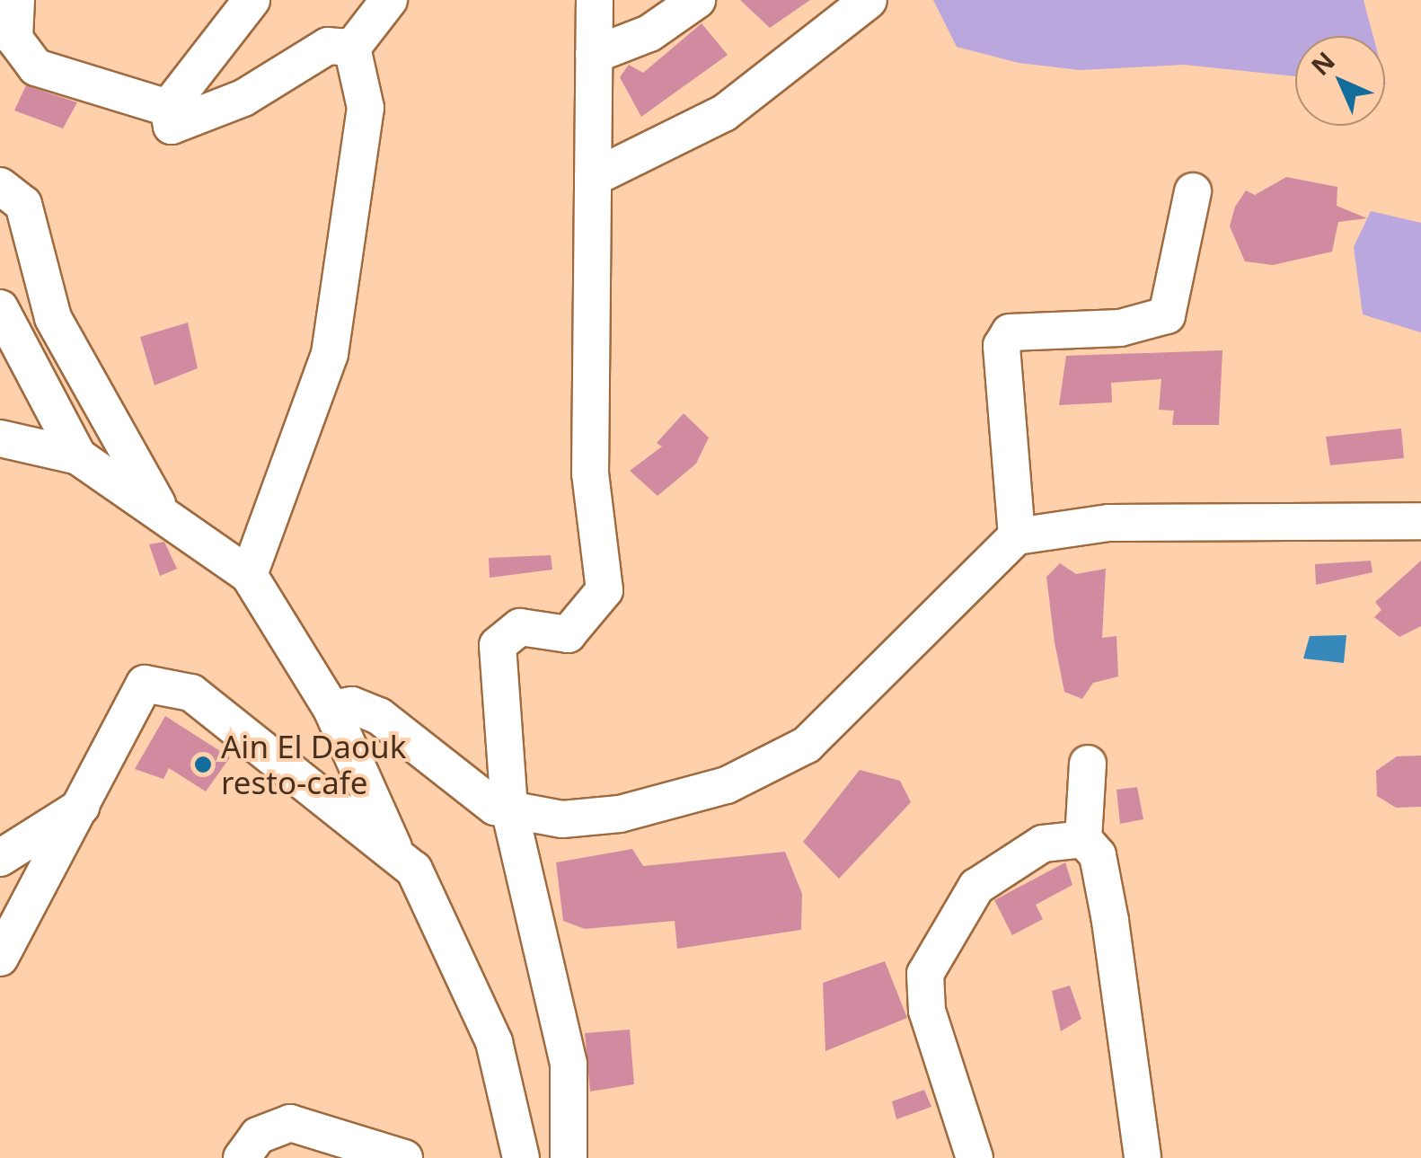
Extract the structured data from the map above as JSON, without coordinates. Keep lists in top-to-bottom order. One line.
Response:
{"places":["Ain El Daouk resto-cafe"],"north":"top left"}
